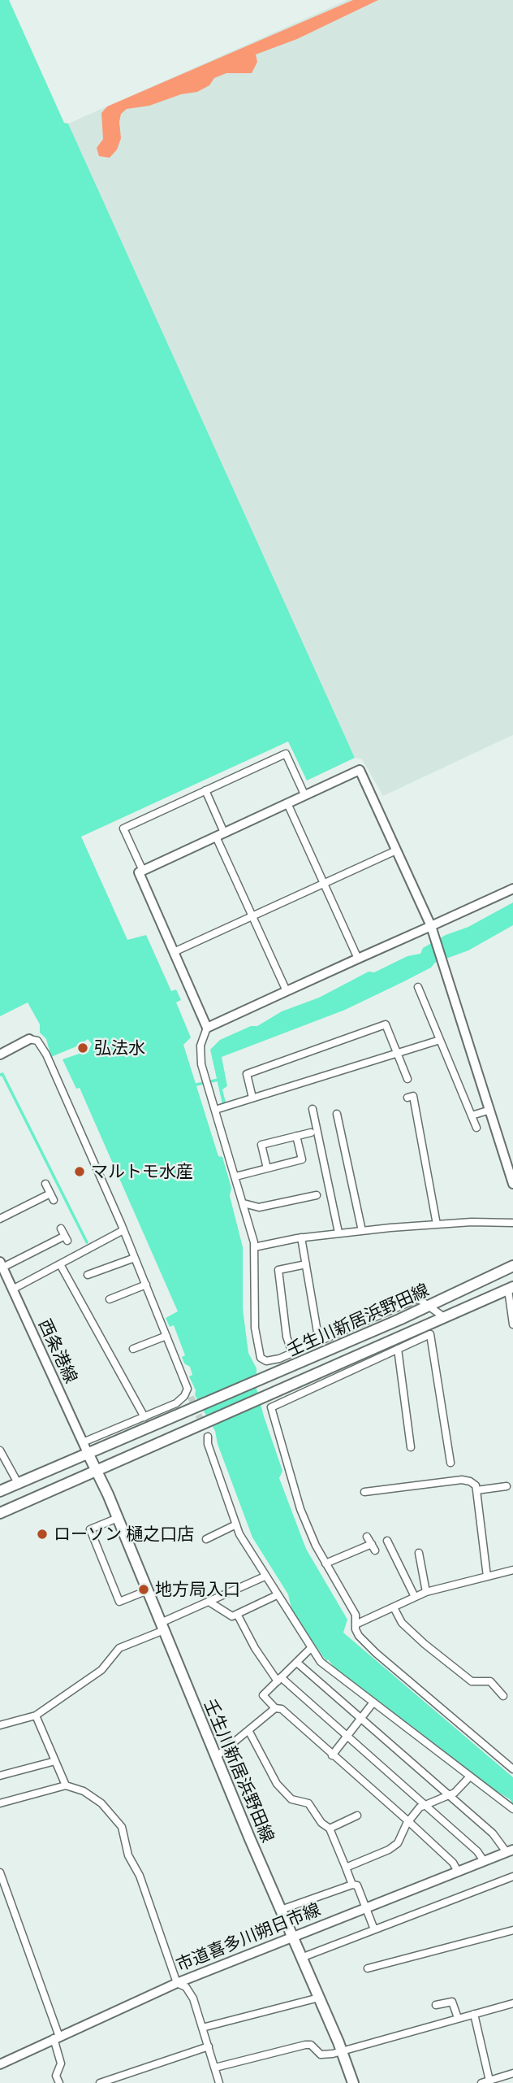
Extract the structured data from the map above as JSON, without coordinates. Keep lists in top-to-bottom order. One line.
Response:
{"streets":{"main road":["壬生川新居浜野田線"],"street":["西条港線","市道喜多川朔日市線"]},"crossings":[["壬生川新居浜野田線","西条港線"],["壬生川新居浜野田線","市道喜多川朔日市線"]],"places":["弘法水","マルトモ水産","ローソン 樋之口店","地方局入口"]}
